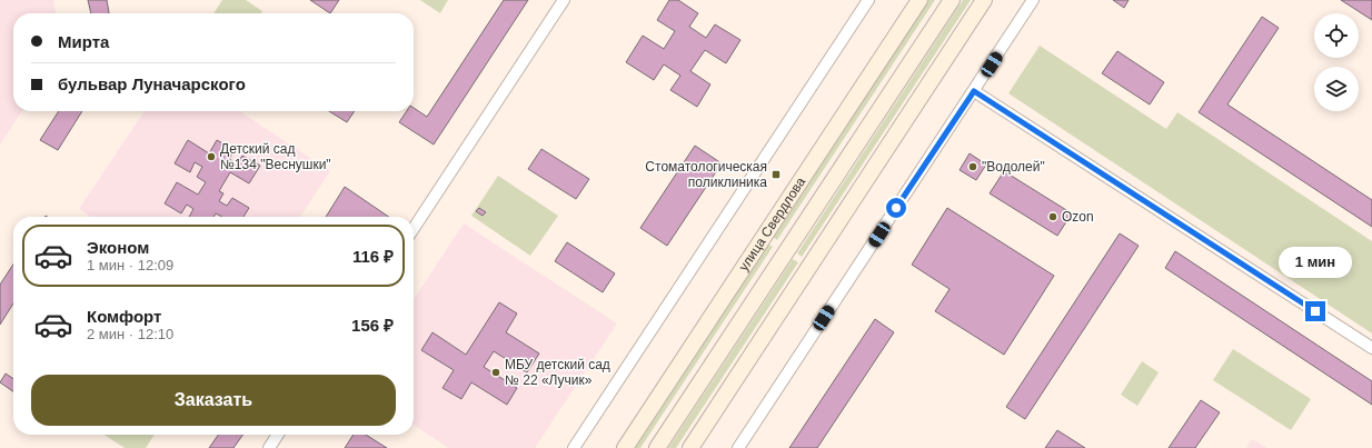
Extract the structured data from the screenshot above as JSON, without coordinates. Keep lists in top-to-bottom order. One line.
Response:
{"streets":{"main road":["улица Свердлова"]},"places":{"other":["Детский сад №134 \"Веснушки\"","\"Водолей\"","Ozon","МБУ детский сад № 22 «Лучик»"],"transit":["Стоматологическая поликлиника"]},"page":{"banner":["Мирта","бульвар Луначарского"],"list":[{"name":"Эконом","note":"1 мин · 12:09","value":"116 ₽"},{"name":"Комфорт","note":"2 мин · 12:10","value":"156 ₽"}],"bubble":"1 мин","buttons":"Заказать"}}
